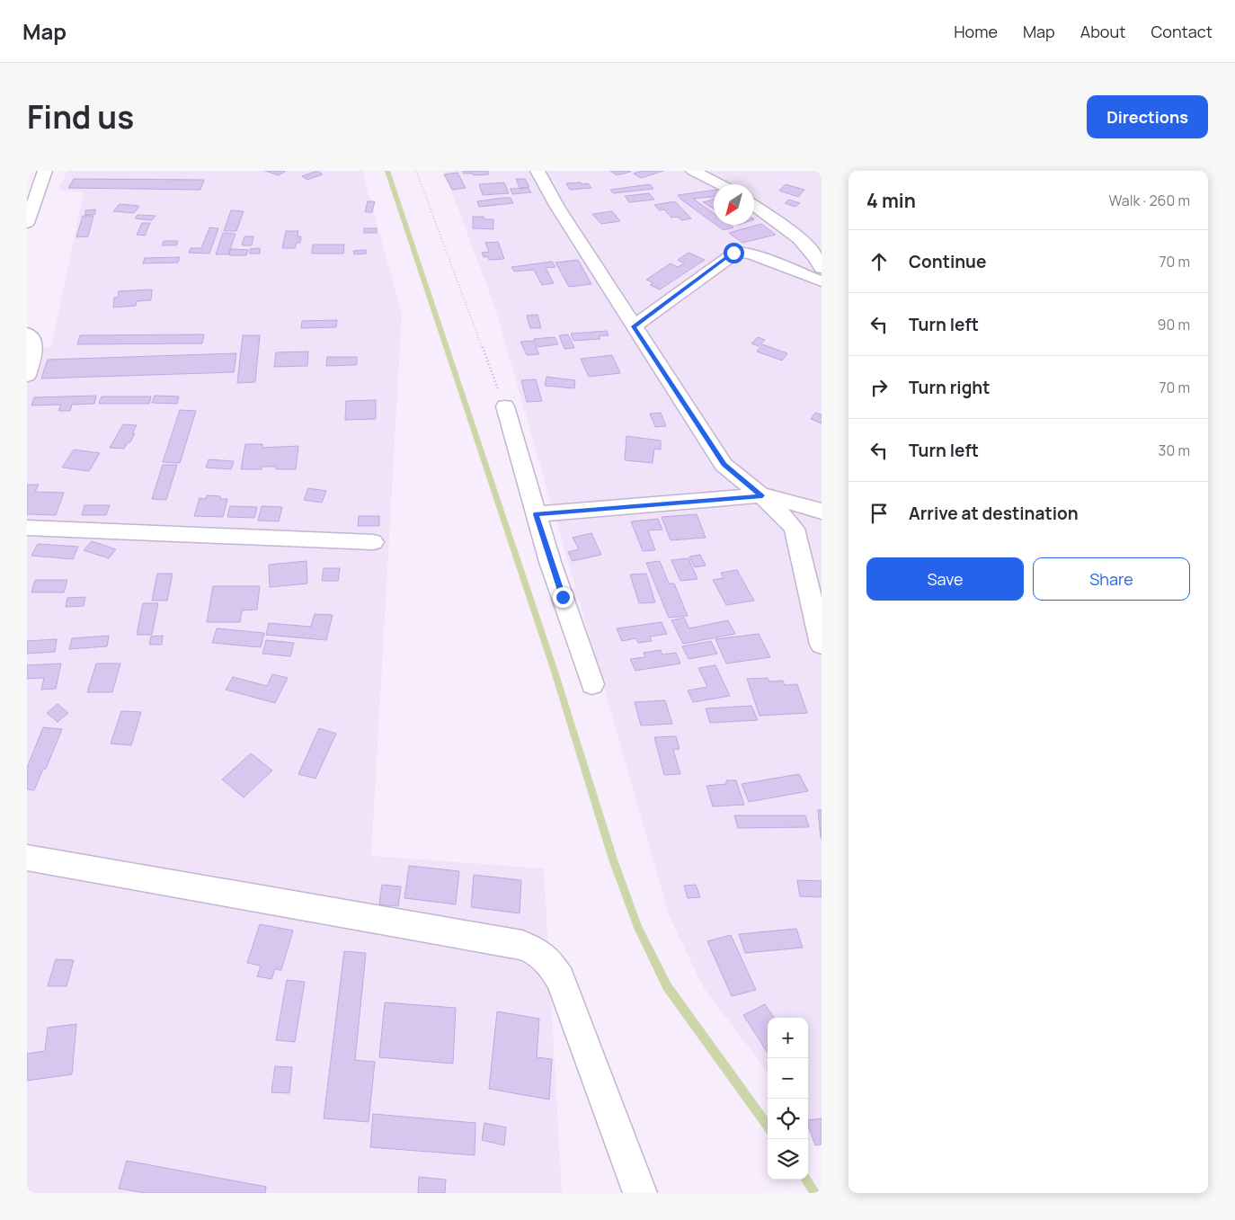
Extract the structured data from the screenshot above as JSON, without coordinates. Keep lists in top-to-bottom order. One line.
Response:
{"north":"bottom left","page":{"header":"Map","nav":["Home","Map","About","Contact"],"title":"Find us","buttons":["Directions",["Save","Share"]],"heading":["4 min","Walk · 260 m"],"list":[["Continue","70 m"],["Turn left","90 m"],["Turn right","70 m"],["Turn left","30 m"],"Arrive at destination"],"map_buttons":["+","−"]}}
